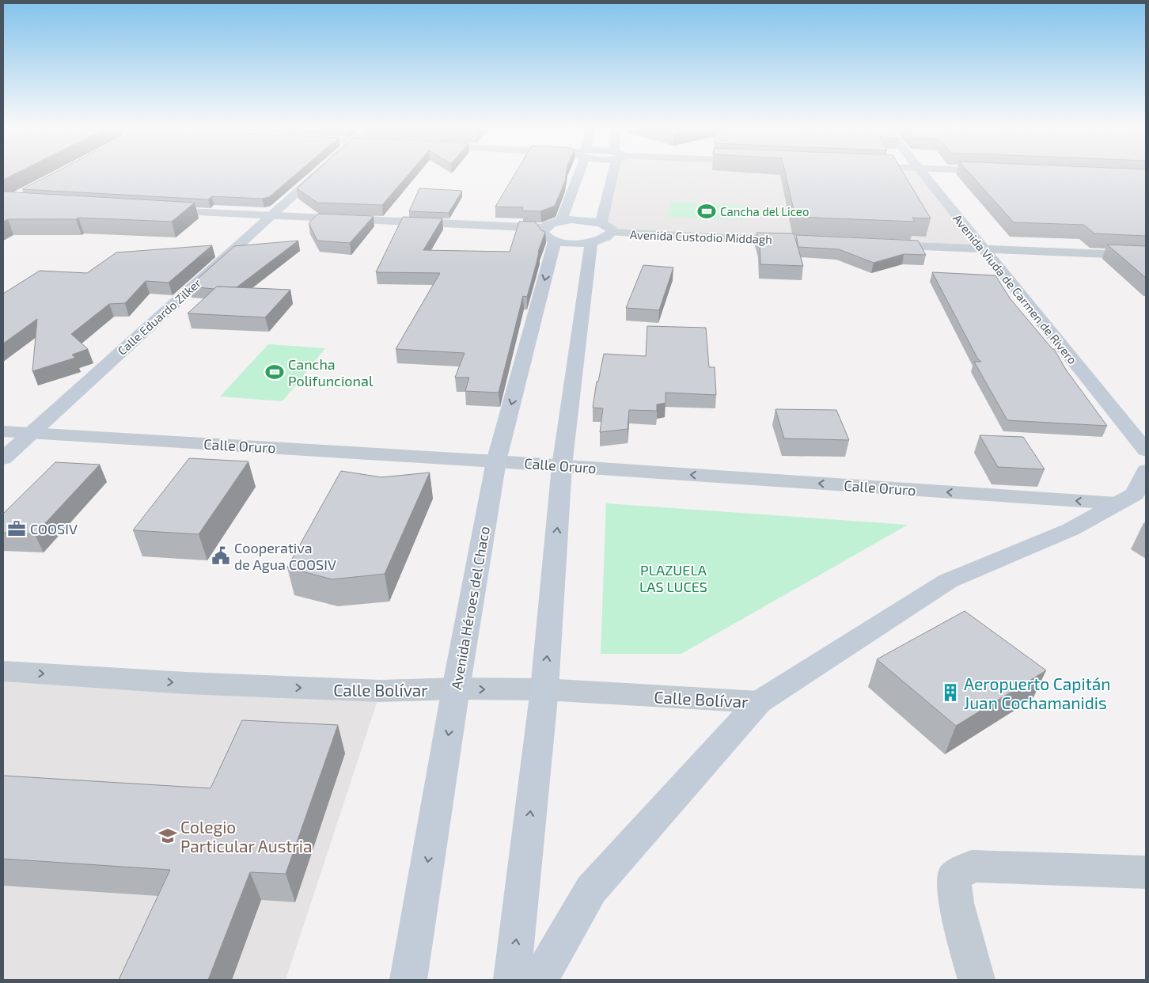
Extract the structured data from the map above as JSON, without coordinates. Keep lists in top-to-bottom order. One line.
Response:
{"streets":{"street":["Avenida Custodio Middagh","Avenida Viuda de Carmen de Rivero","Calle Eduardo Zilker","Calle Oruro","Avenida Héroes del Chaco","Calle Bolívar"]},"crossings":[["Calle Eduardo Zilker","Calle Oruro"],["Calle Oruro","Avenida Héroes del Chaco"],["Avenida Héroes del Chaco","Calle Bolívar"]],"one_way":["Calle Oruro","Calle Bolívar"],"parks":["PLAZUELA LAS LUCES"],"places":{"sports":["Cancha del Liceo","Cancha Polifuncional"],"office":["COOSIV"],"public building":["Cooperativa de Agua COOSIV"],"building":["Aeropuerto Capitán Juan Cochamanidis"],"school or university":["Colegio Particular Austria"]}}
